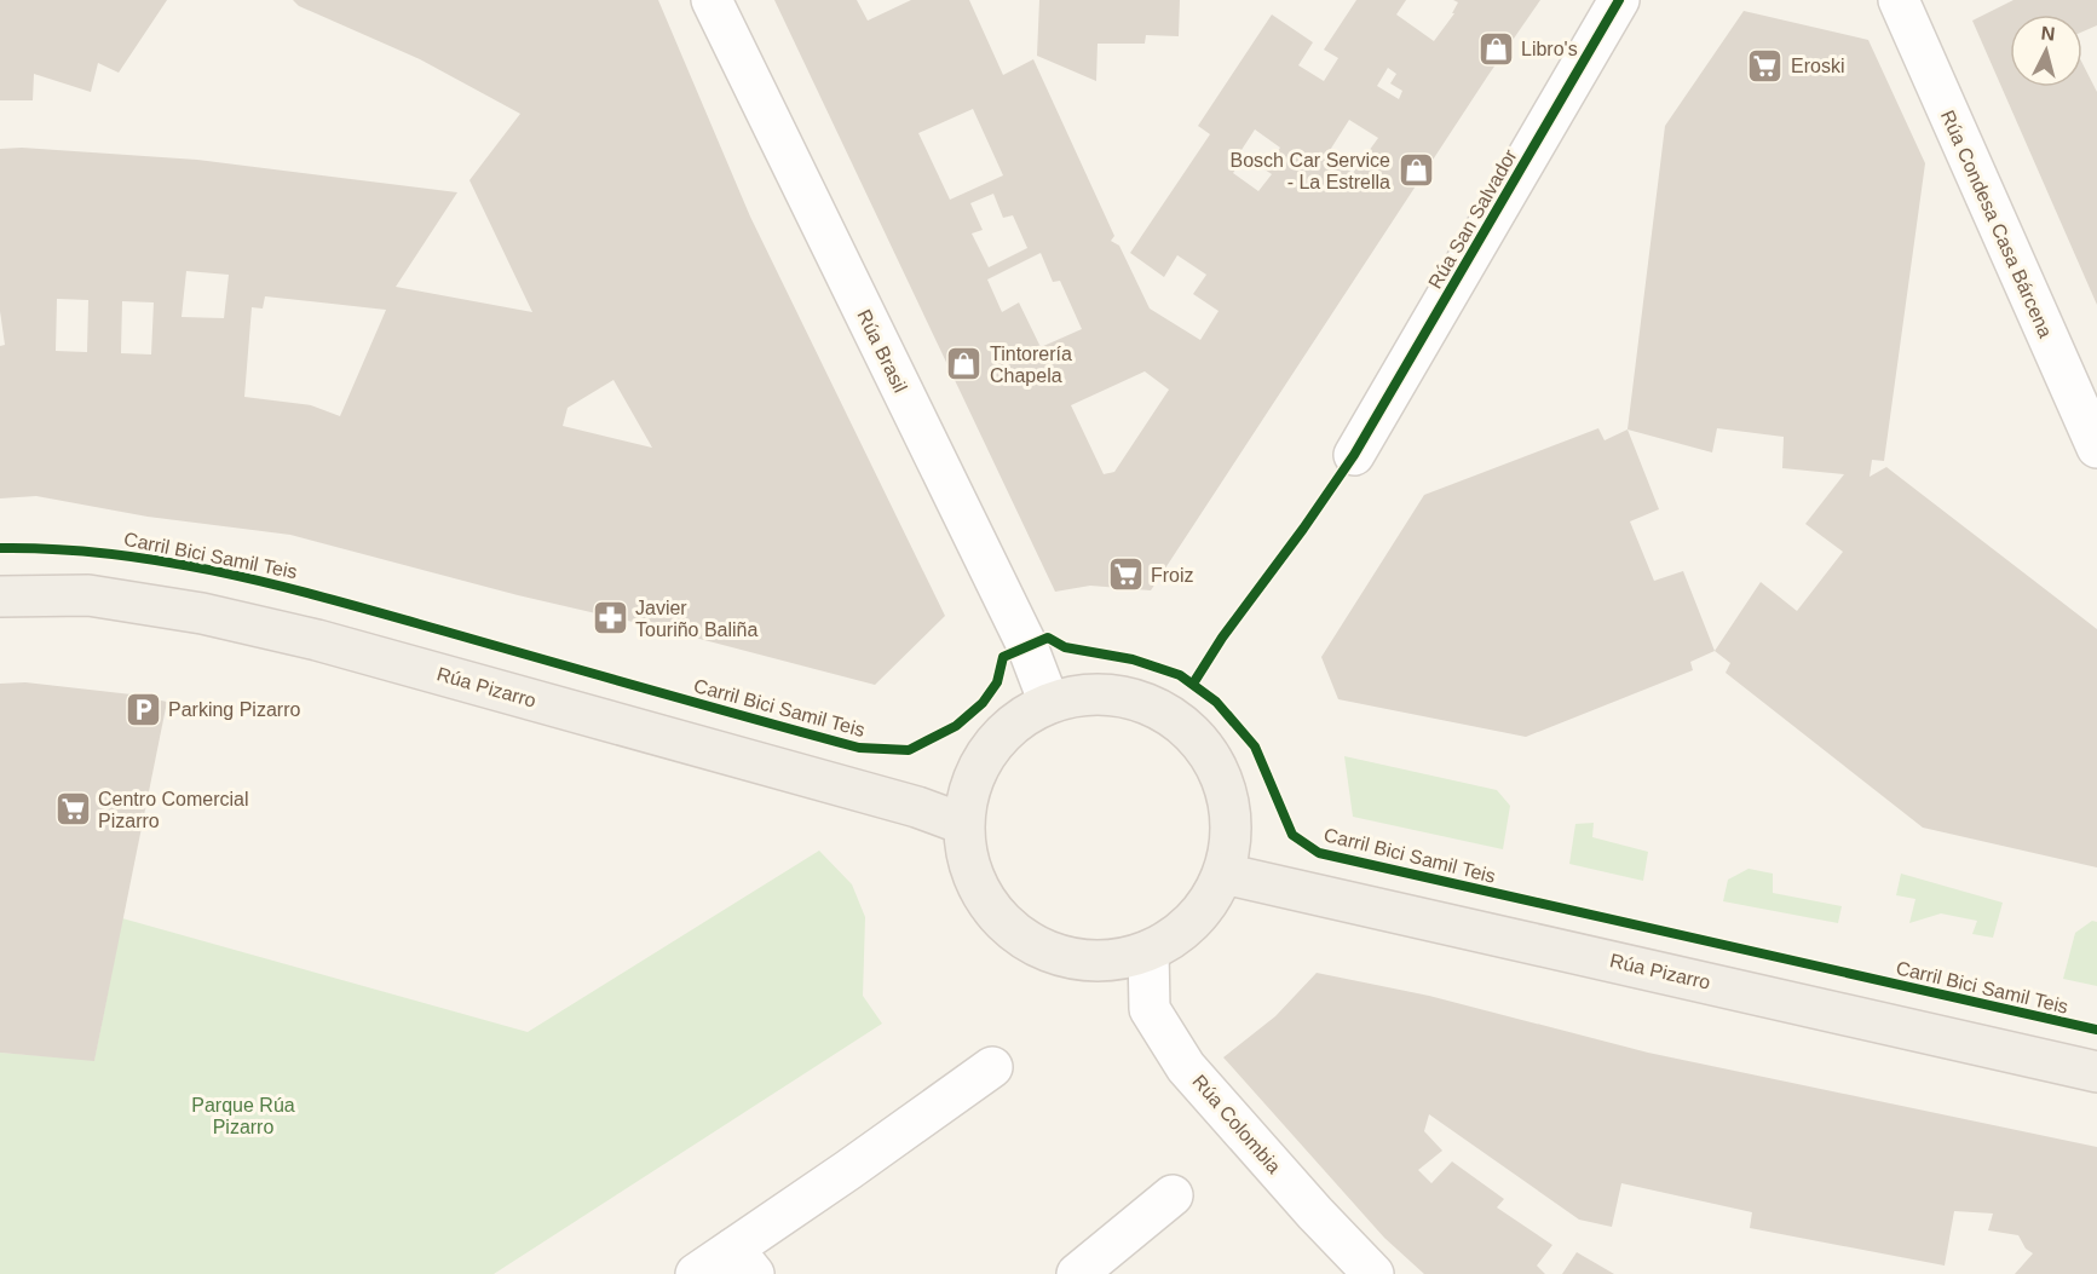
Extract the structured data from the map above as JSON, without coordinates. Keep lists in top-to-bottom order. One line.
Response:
{"streets":{"main road":["Rúa Pizarro"],"street":["Rúa San Salvador","Rúa Condesa Casa Bárcena","Rúa Brasil","Rúa Colombia"],"cycle path":["Carril Bici Samil Teis"]},"parks":["Parque Rúa Pizarro"],"places":{"shop":["Libro's","Bosch Car Service - La Estrella","Tintorería Chapela"],"supermarket":["Eroski","Froiz","Centro Comercial Pizarro"],"pharmacy":["Javier Touriño Baliña"],"parking":["Parking Pizarro"]},"north":"top"}
